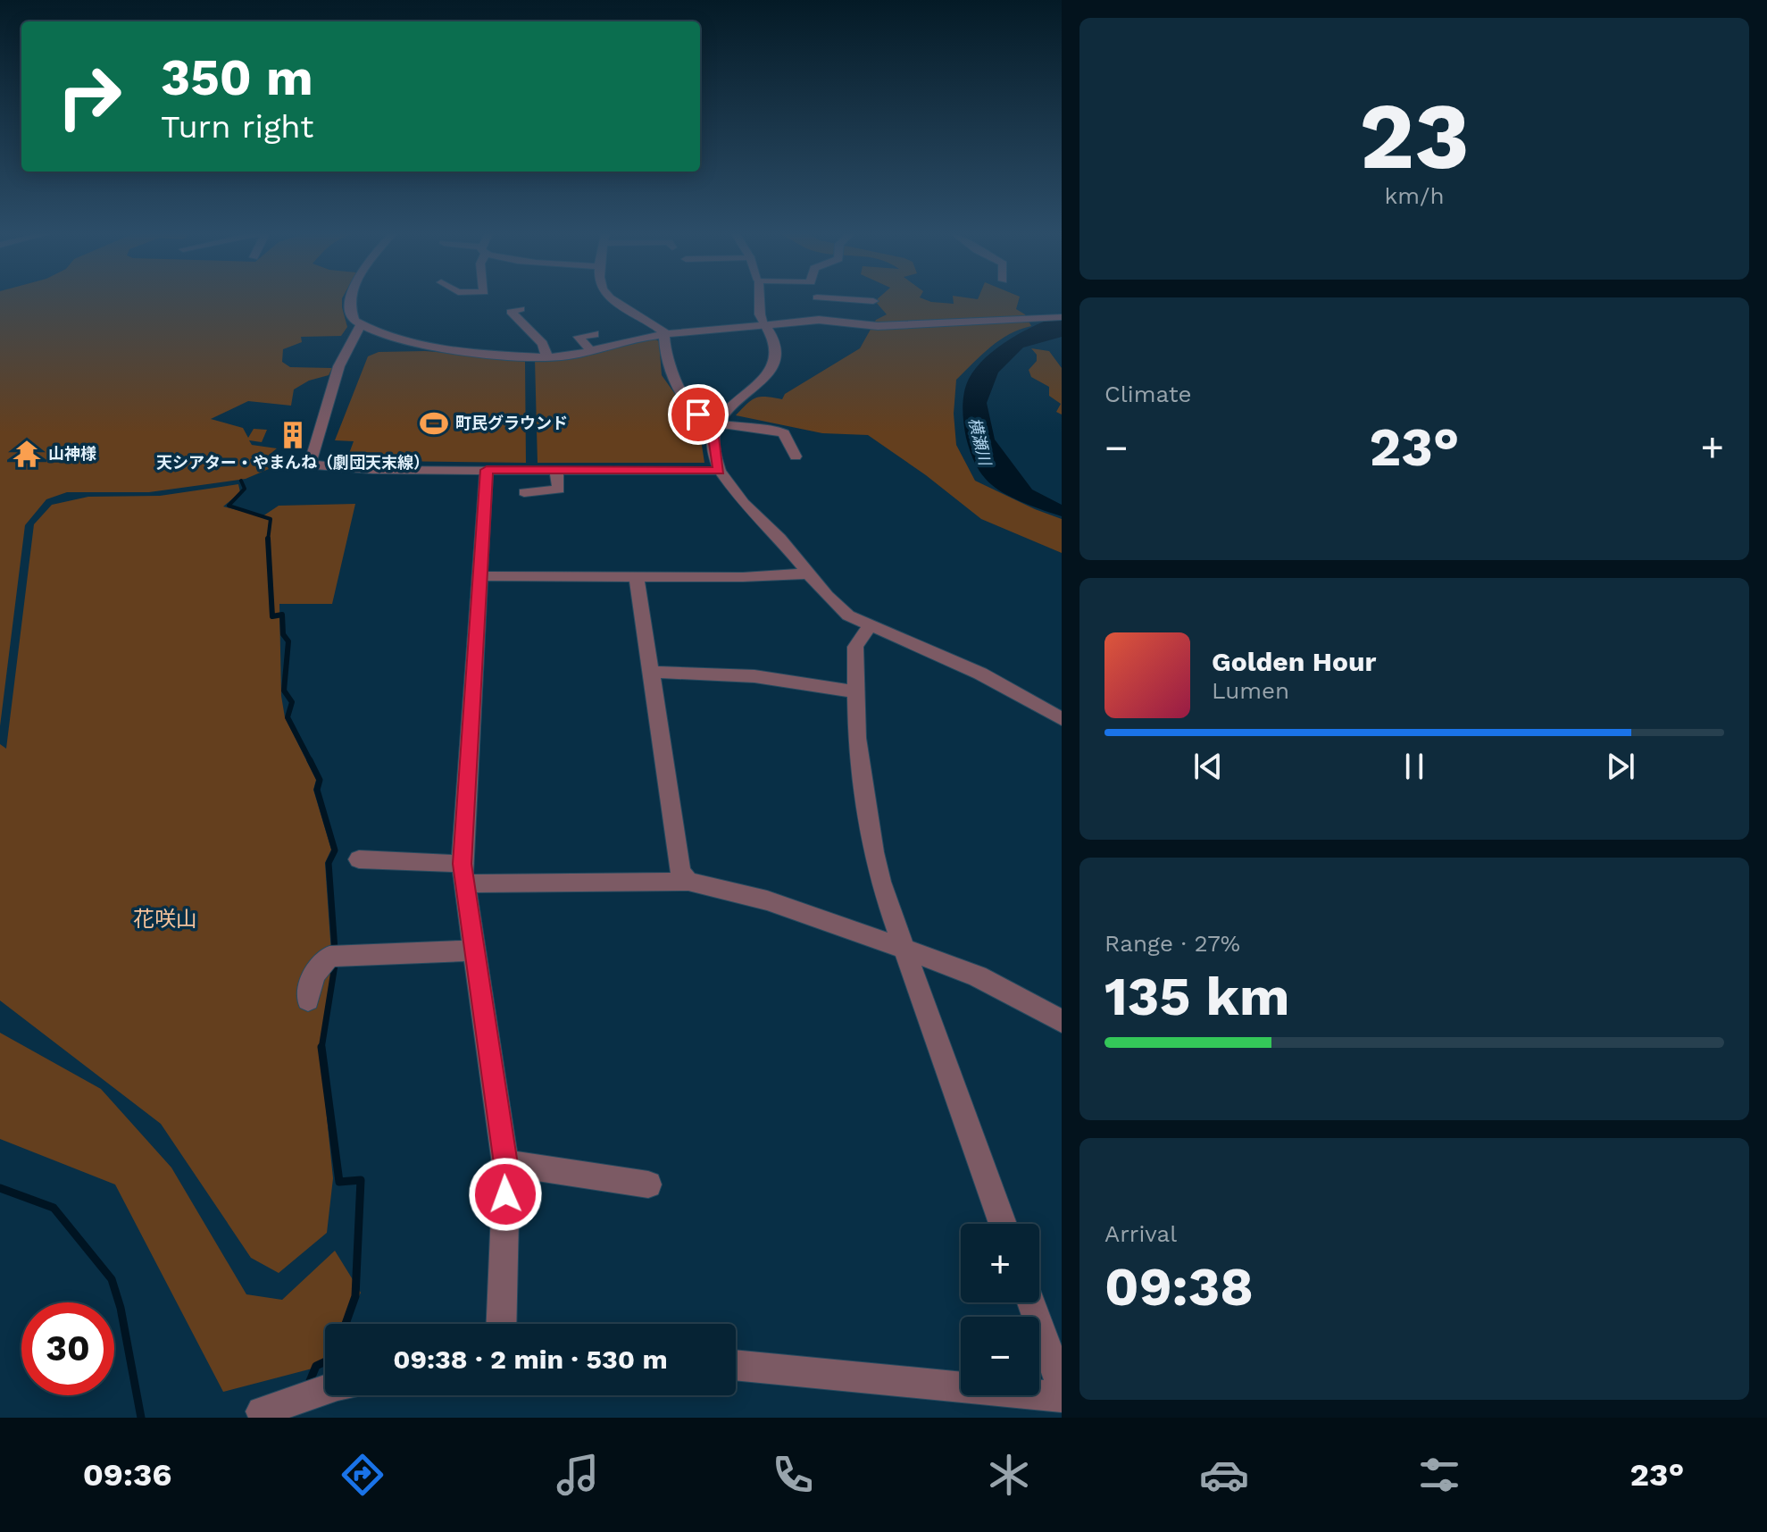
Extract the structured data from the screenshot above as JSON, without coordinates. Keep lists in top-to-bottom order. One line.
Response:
{"water":["横瀬川"],"parks":["花咲山"],"places":{"sports":["町民グラウンド"],"building":["天シアター・やまんね（劇団天末線）"],"temple":["山神様"]},"page":{"tile":[["23","km/h"],"Climate",["Range · 27%","135 km"],["Arrival","09:38"]],"turn":["350 m","Turn right"],"heat":["−","23°","+"],"song":["Golden Hour","Lumen"],"map_buttons":["+","−"],"limit":"30","trip":"09:38 · 2 min · 530 m","tabs":["09:36","23°"]}}
